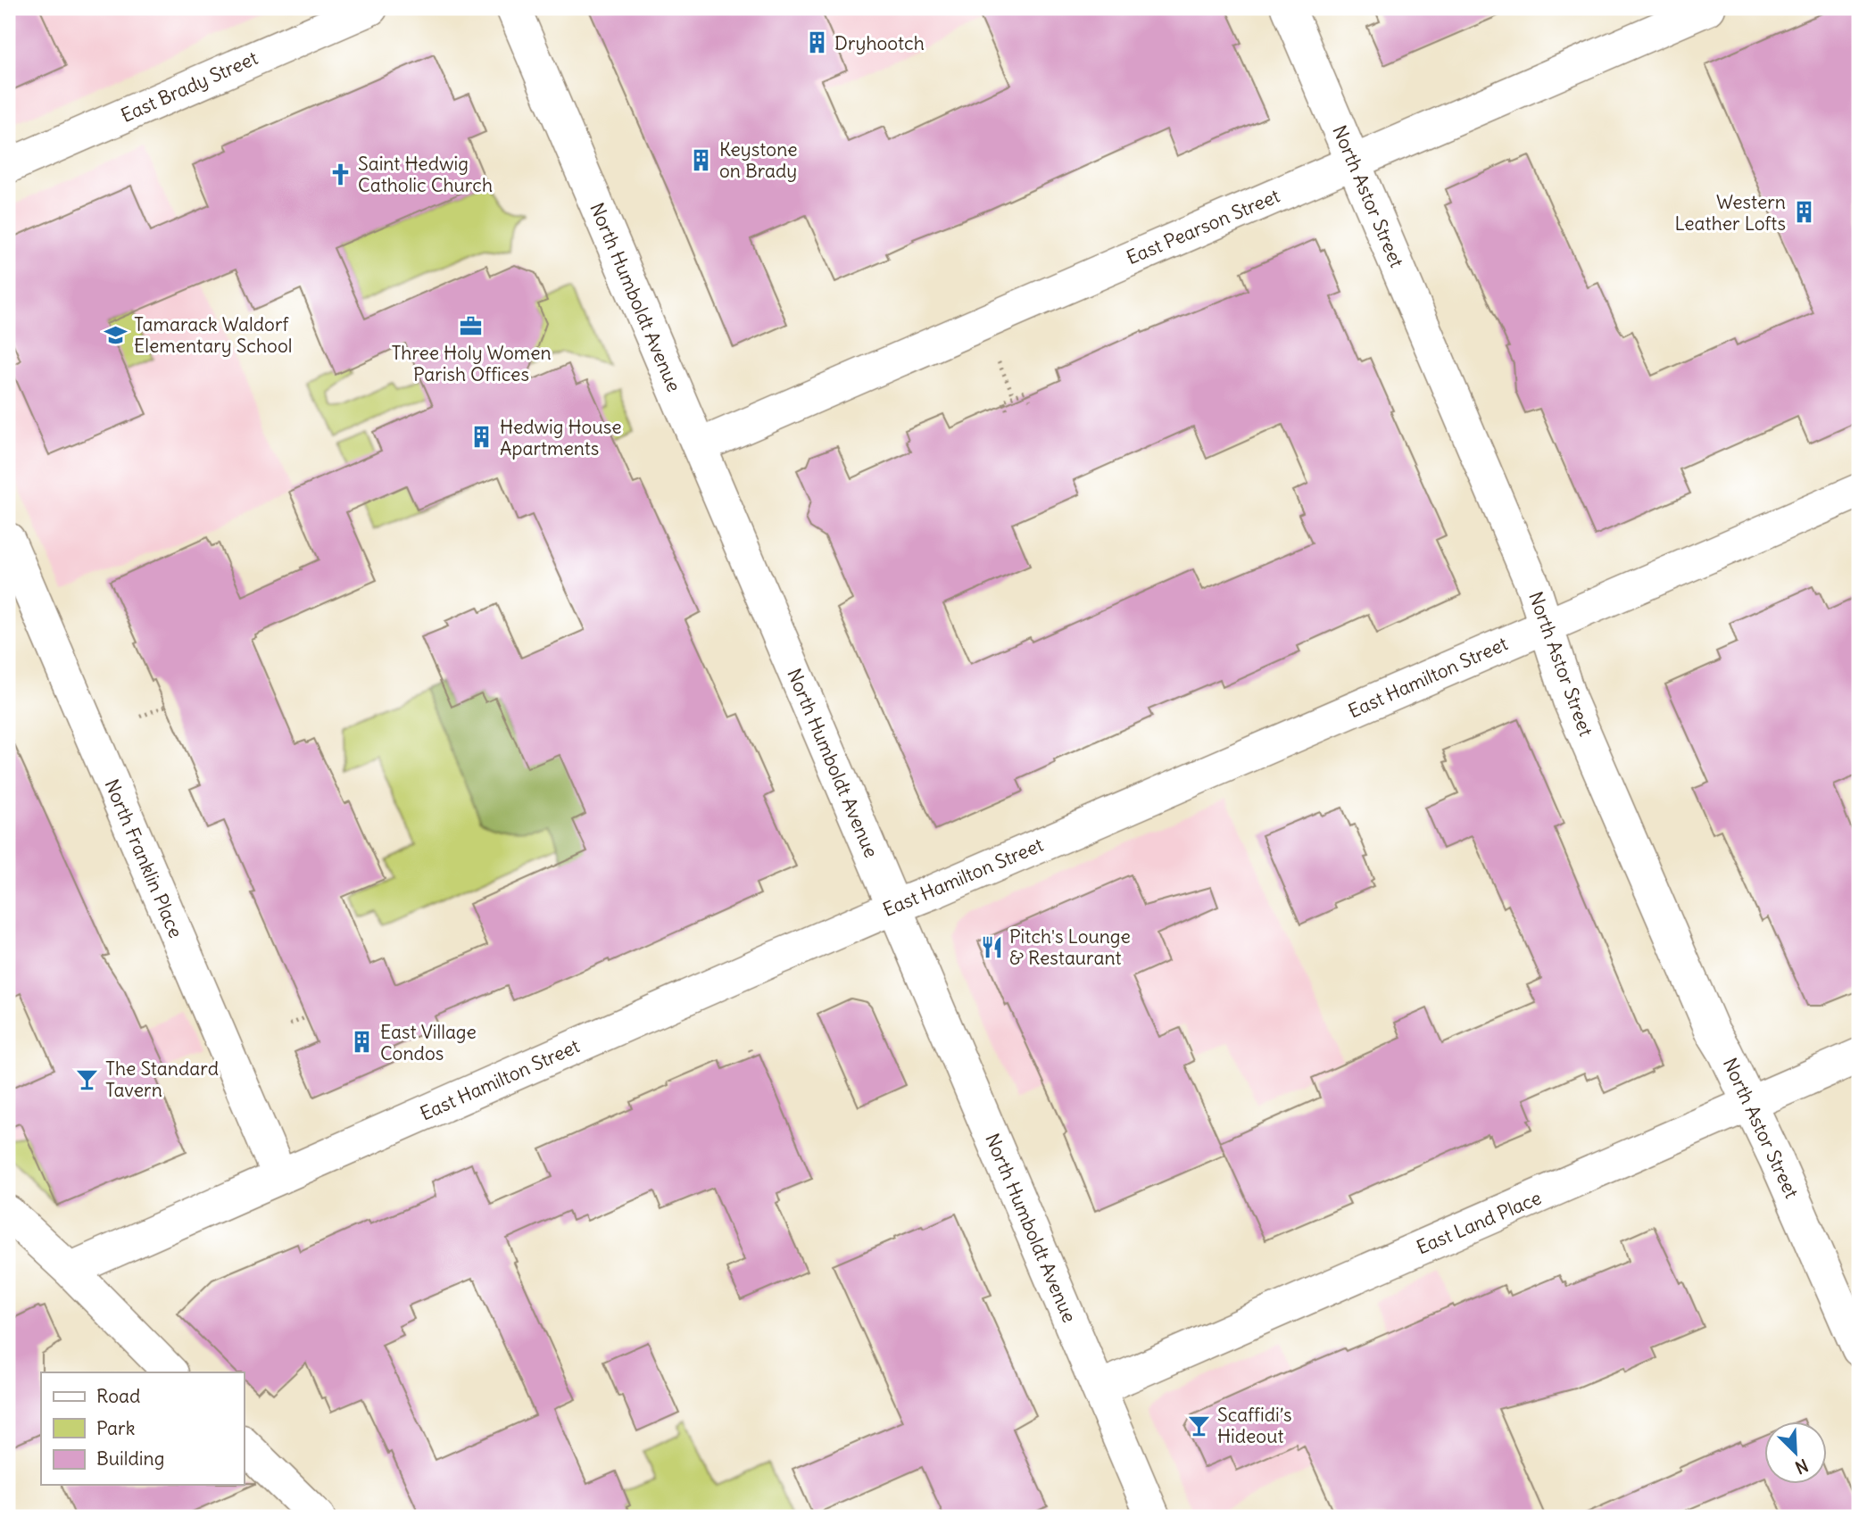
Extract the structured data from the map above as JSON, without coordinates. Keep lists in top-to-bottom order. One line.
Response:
{"streets":{"street":["East Brady Street","North Astor Street","East Pearson Street","North Humboldt Avenue","East Hamilton Street","North Franklin Place","East Land Place"]},"crossings":[["North Astor Street","East Pearson Street"],["North Astor Street","East Hamilton Street"],["North Astor Street","East Land Place"],["East Pearson Street","North Humboldt Avenue"],["North Humboldt Avenue","East Hamilton Street"],["North Humboldt Avenue","East Land Place"],["East Hamilton Street","North Franklin Place"]],"places":{"building":["Dryhootch","Keystone on Brady","Western Leather Lofts","Hedwig House Apartments","East Village Condos"],"church":["Saint Hedwig Catholic Church"],"office":["Three Holy Women Parish Offices"],"school or university":["Tamarack Waldorf Elementary School"],"restaurant":["Pitch's Lounge & Restaurant"],"bar":["The Standard Tavern","Scaffidi’s Hideout"]},"legend":["Road","Park","Building"],"north":"bottom right"}
